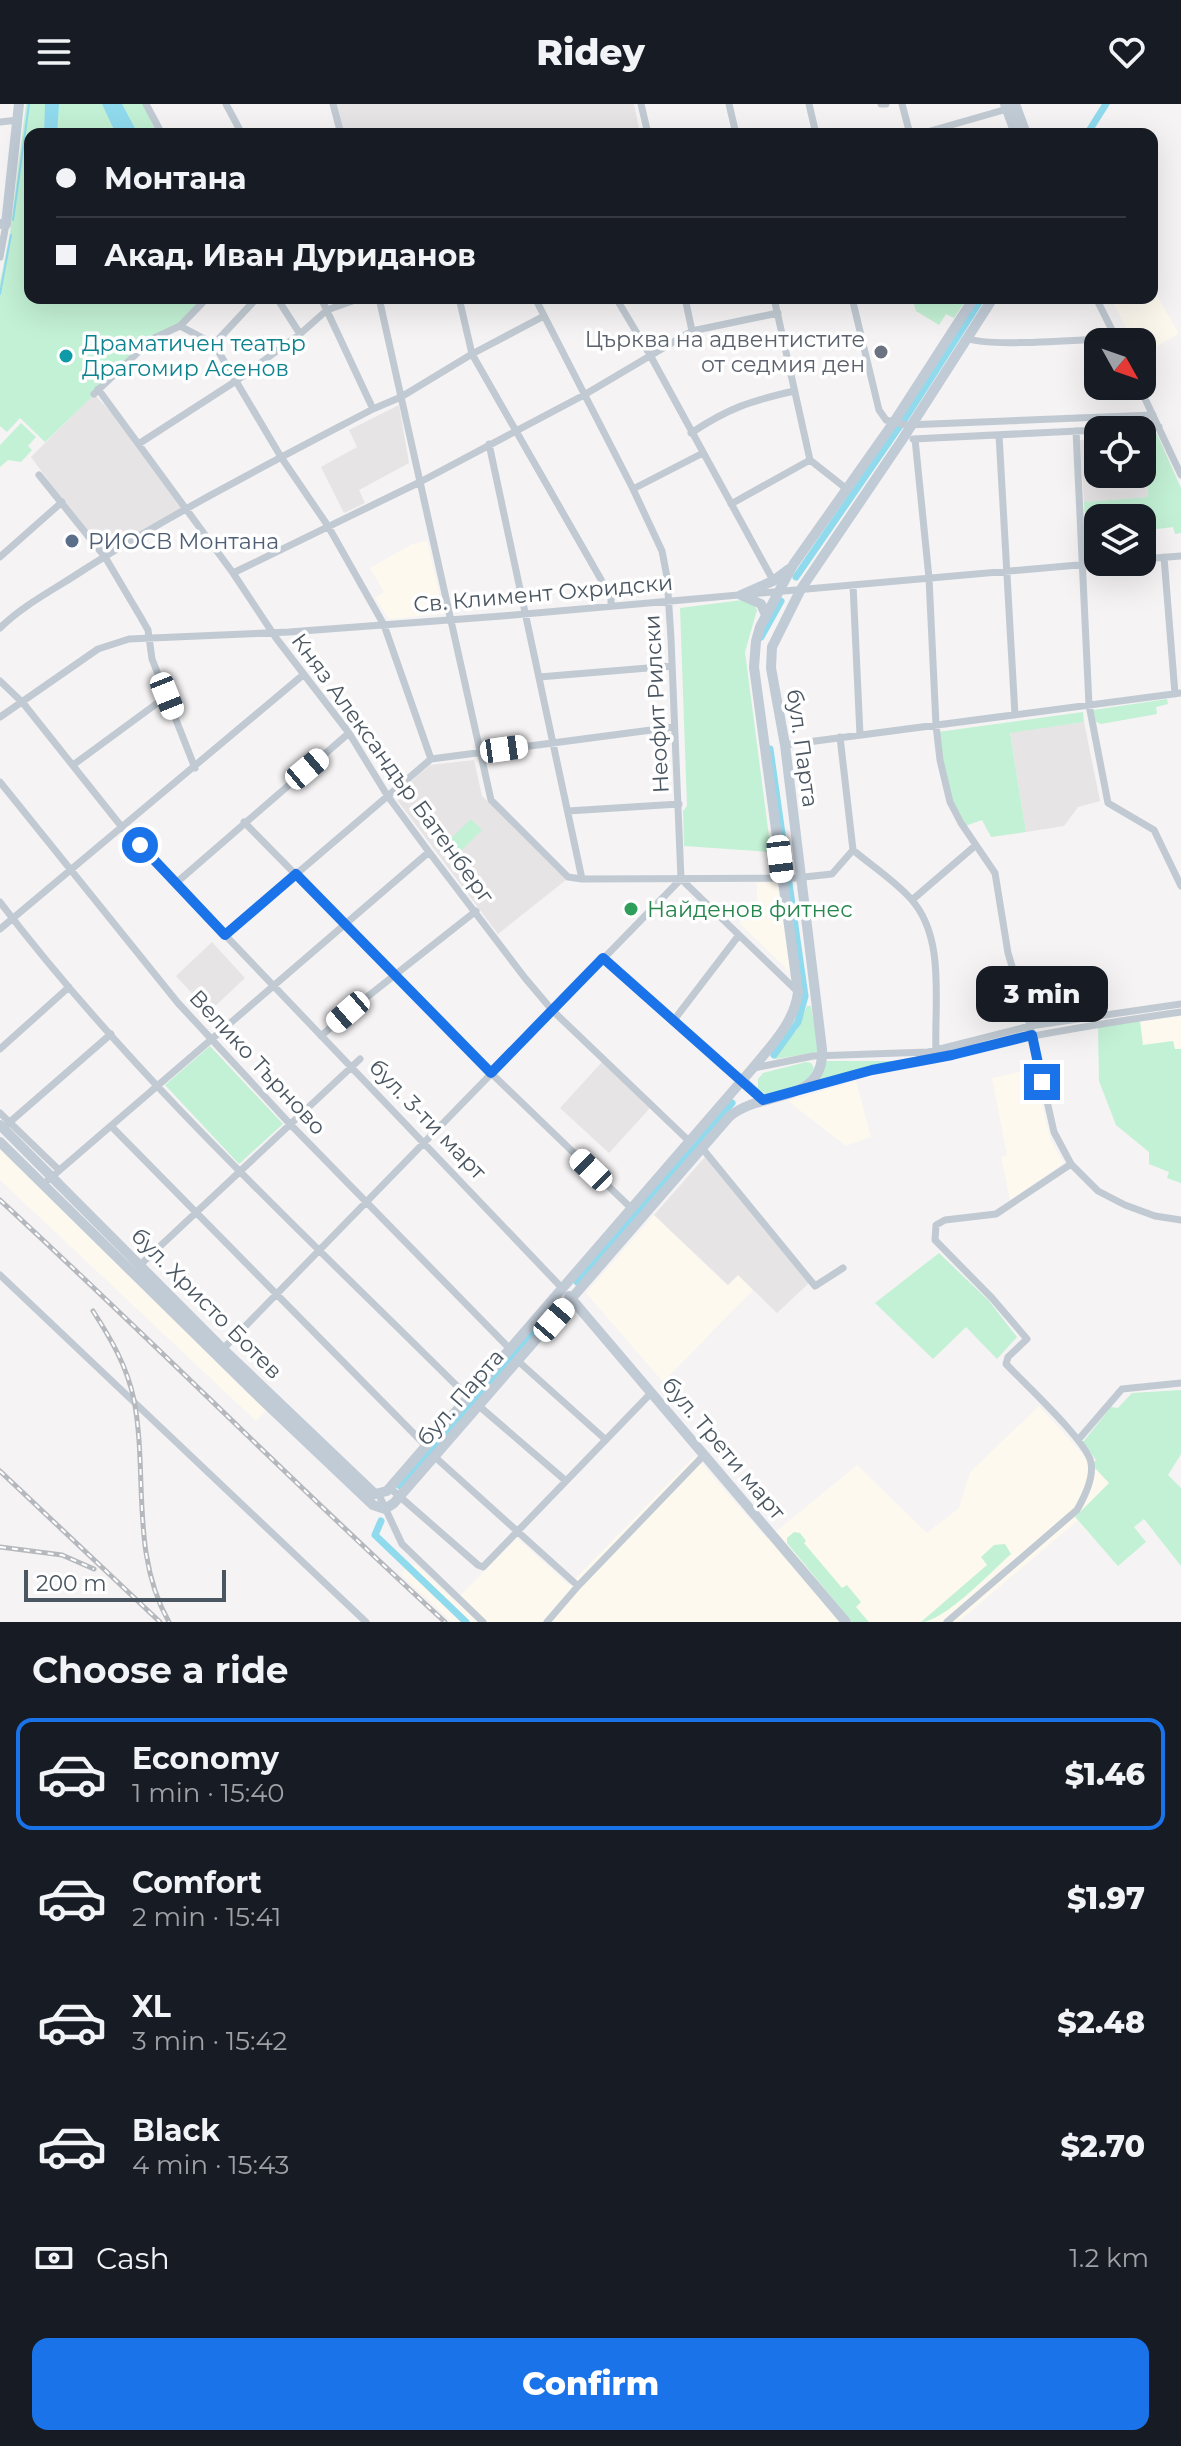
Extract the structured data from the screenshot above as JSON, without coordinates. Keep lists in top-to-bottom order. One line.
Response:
{"streets":{"main road":["бул. Парта","бул. 3-ти март","бул. Христо Ботев","бул. Трети март"],"street":["Св. Климент Охридски","Неофит Рилски","Княз Александър Батенберг","Велико Търново"]},"crossings":[["Св. Климент Охридски","Неофит Рилски"],["Св. Климент Охридски","Княз Александър Батенберг"],["Св. Климент Охридски","бул. 3-ти март"],["бул. Парта","Княз Александър Батенберг"],["бул. Парта","Велико Търново"],["бул. Парта","бул. 3-ти март"],["бул. Парта","бул. Христо Ботев"],["бул. Парта","бул. Трети март"],["бул. 3-ти март","бул. Трети март"]],"places":["Църква на адвентистите от седмия ден","Драматичен театър Драгомир Асенов","РИОСВ Монтана","Найденов фитнес"],"scale_bar":"200 m","north":"bottom right","page":{"header":"Ridey","banner":["Монтана","Акад. Иван Дуриданов"],"bubble":"3 min","scale":"200 m","heading":"Choose a ride","list":[{"name":"Economy","note":"1 min · 15:40","value":"$1.46"},{"name":"Comfort","note":"2 min · 15:41","value":"$1.97"},{"name":"XL","note":"3 min · 15:42","value":"$2.48"},{"name":"Black","note":"4 min · 15:43","value":"$2.70"}],"pay":["Cash","1.2 km"],"buttons":"Confirm"}}
